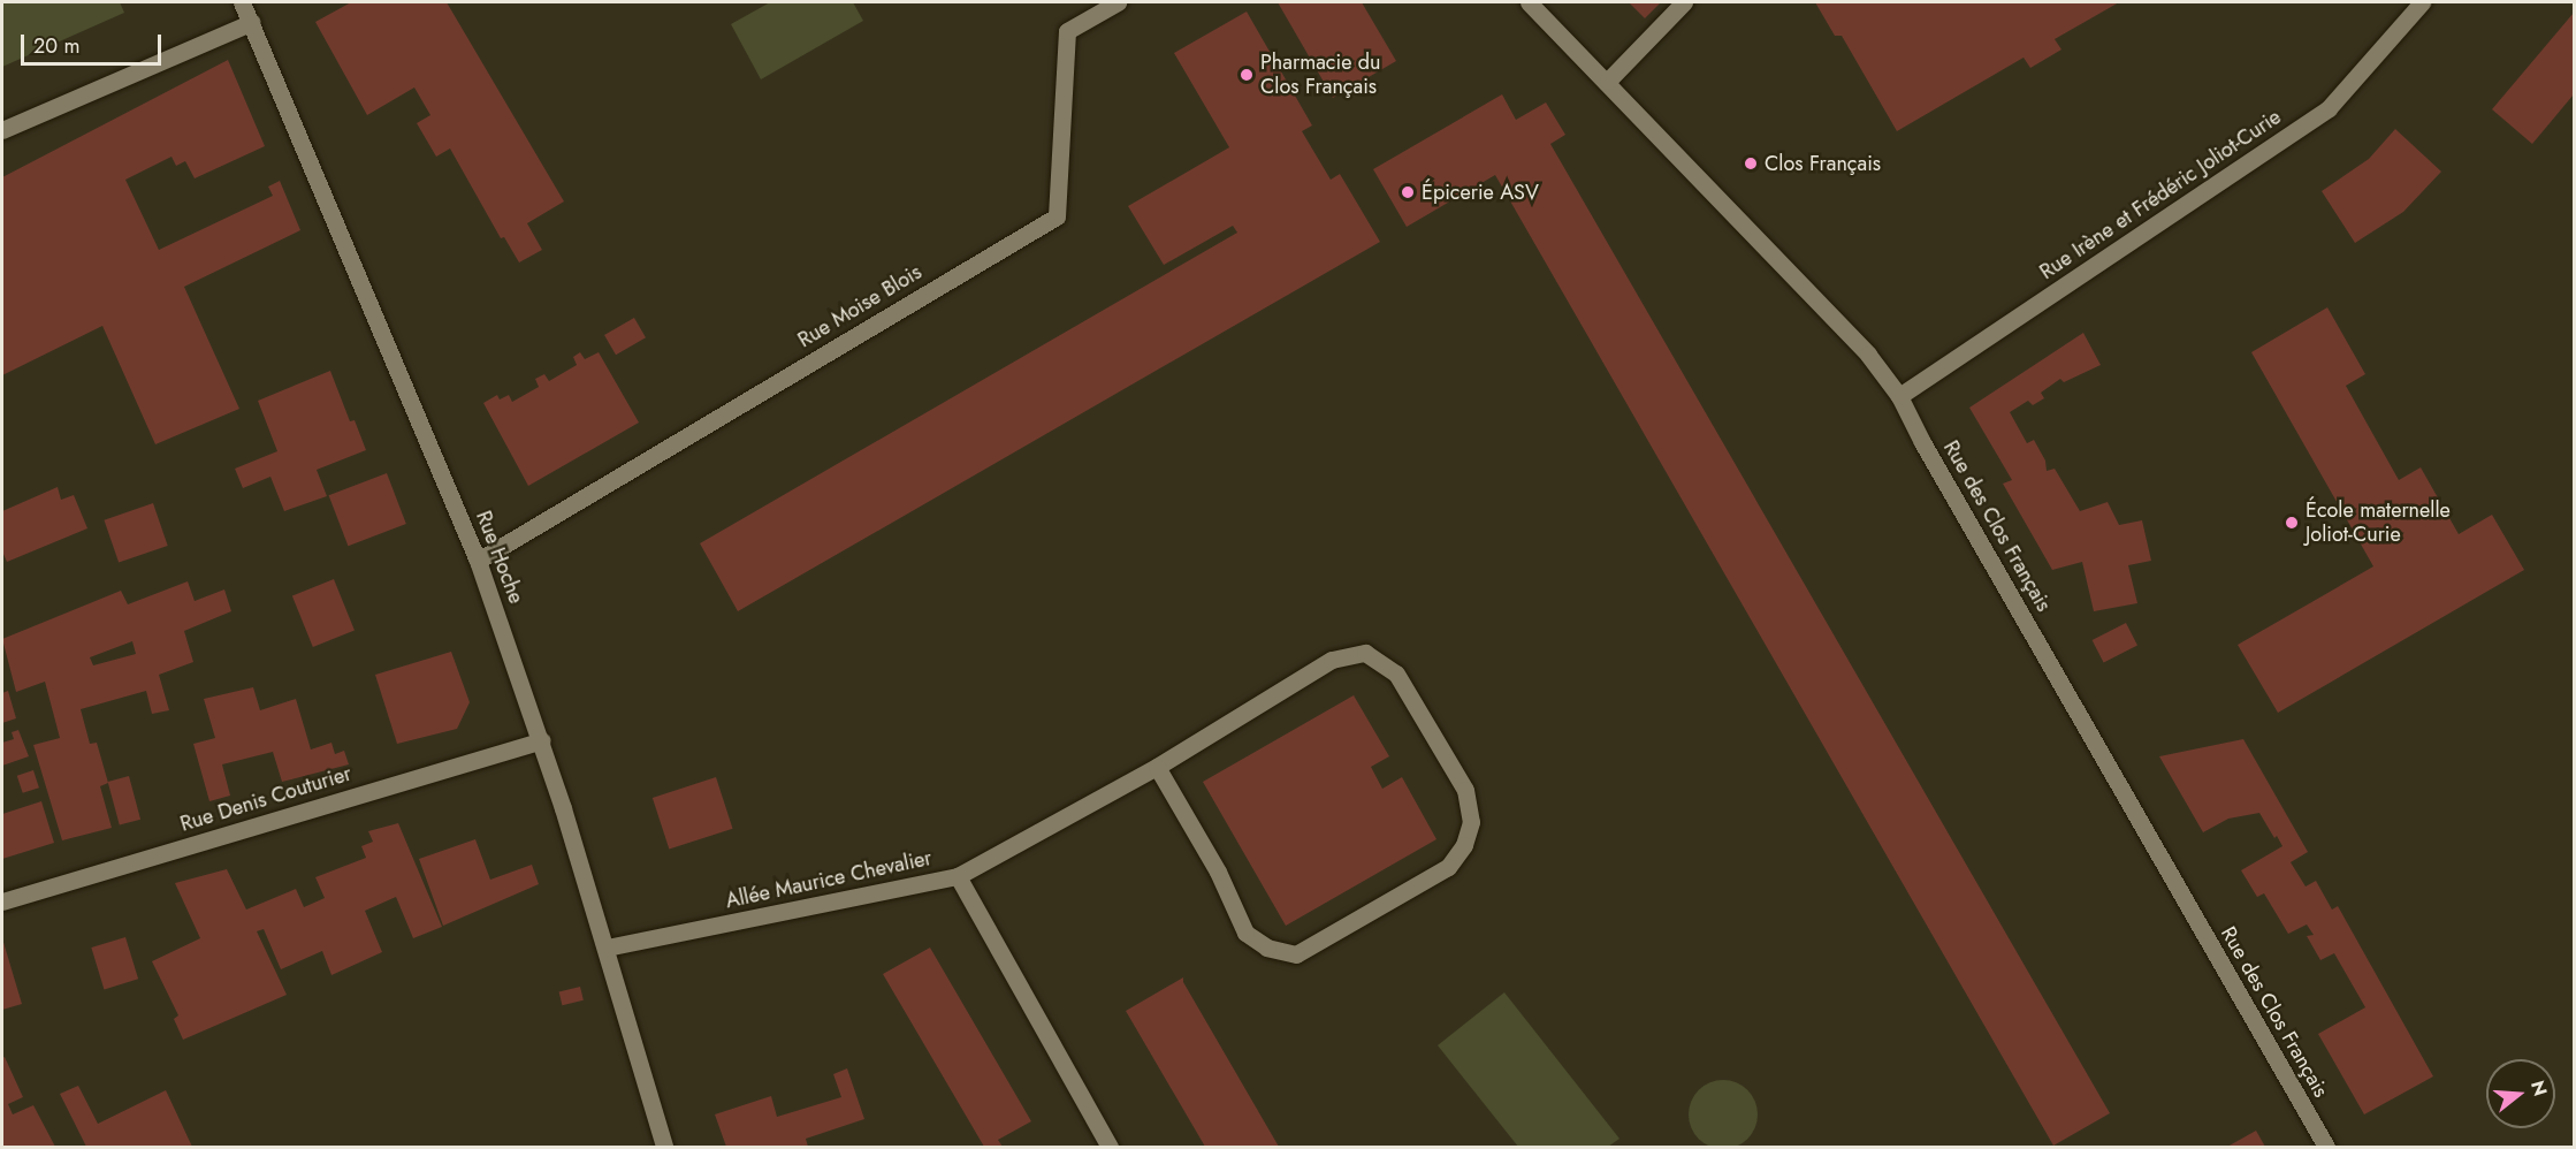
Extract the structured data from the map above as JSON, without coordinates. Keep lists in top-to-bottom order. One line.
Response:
{"streets":{"street":["Rue Irène et Frédéric Joliot-Curie","Rue Moise Blois","Rue des Clos Français","Rue Hoche","Rue Denis Couturier","Allée Maurice Chevalier"]},"crossings":[["Rue Irène et Frédéric Joliot-Curie","Rue des Clos Français"],["Rue Moise Blois","Rue Hoche"],["Rue Hoche","Rue Denis Couturier"],["Rue Hoche","Allée Maurice Chevalier"]],"places":["Pharmacie du Clos Français","Clos Français","Épicerie ASV","École maternelle Joliot-Curie"],"scale_bar":"20 m","north":"right"}
